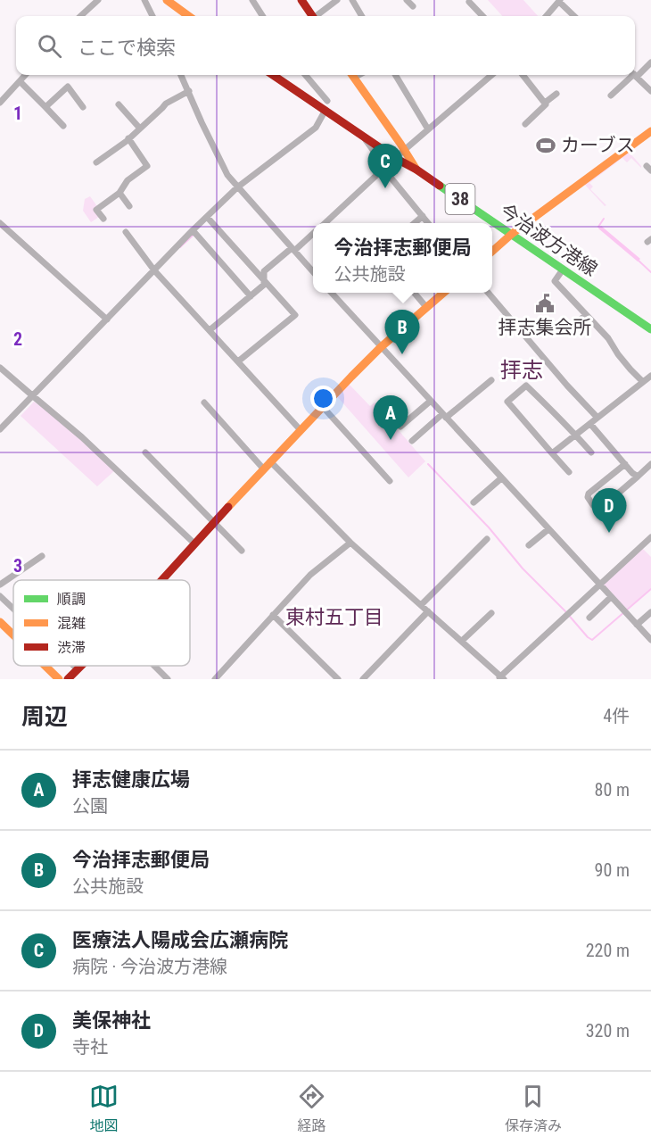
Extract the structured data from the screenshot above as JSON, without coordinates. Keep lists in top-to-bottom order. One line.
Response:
{"streets":{"street":["38","今治波方港線"]},"districts":["拝志","東村五丁目"],"places":{"sports":["カーブス"],"public building":["拝志集会所"]},"legend":["順調","混雑","渋滞"],"page":{"search":"ここで検索","pins":["C","B","A","D"],"popup":["今治拝志郵便局","公共施設"],"heading":["周辺","4件"],"list":[{"mark":"A","name":"拝志健康広場","note":"公園","value":"80 m"},{"mark":"B","name":"今治拝志郵便局","note":"公共施設","value":"90 m"},{"mark":"C","name":"医療法人陽成会広瀬病院","note":"病院 · 今治波方港線","value":"220 m"},{"mark":"D","name":"美保神社","note":"寺社","value":"320 m"}],"nav":["地図","経路","保存済み"]},"grid":{"rows":["1","2","3"]}}
